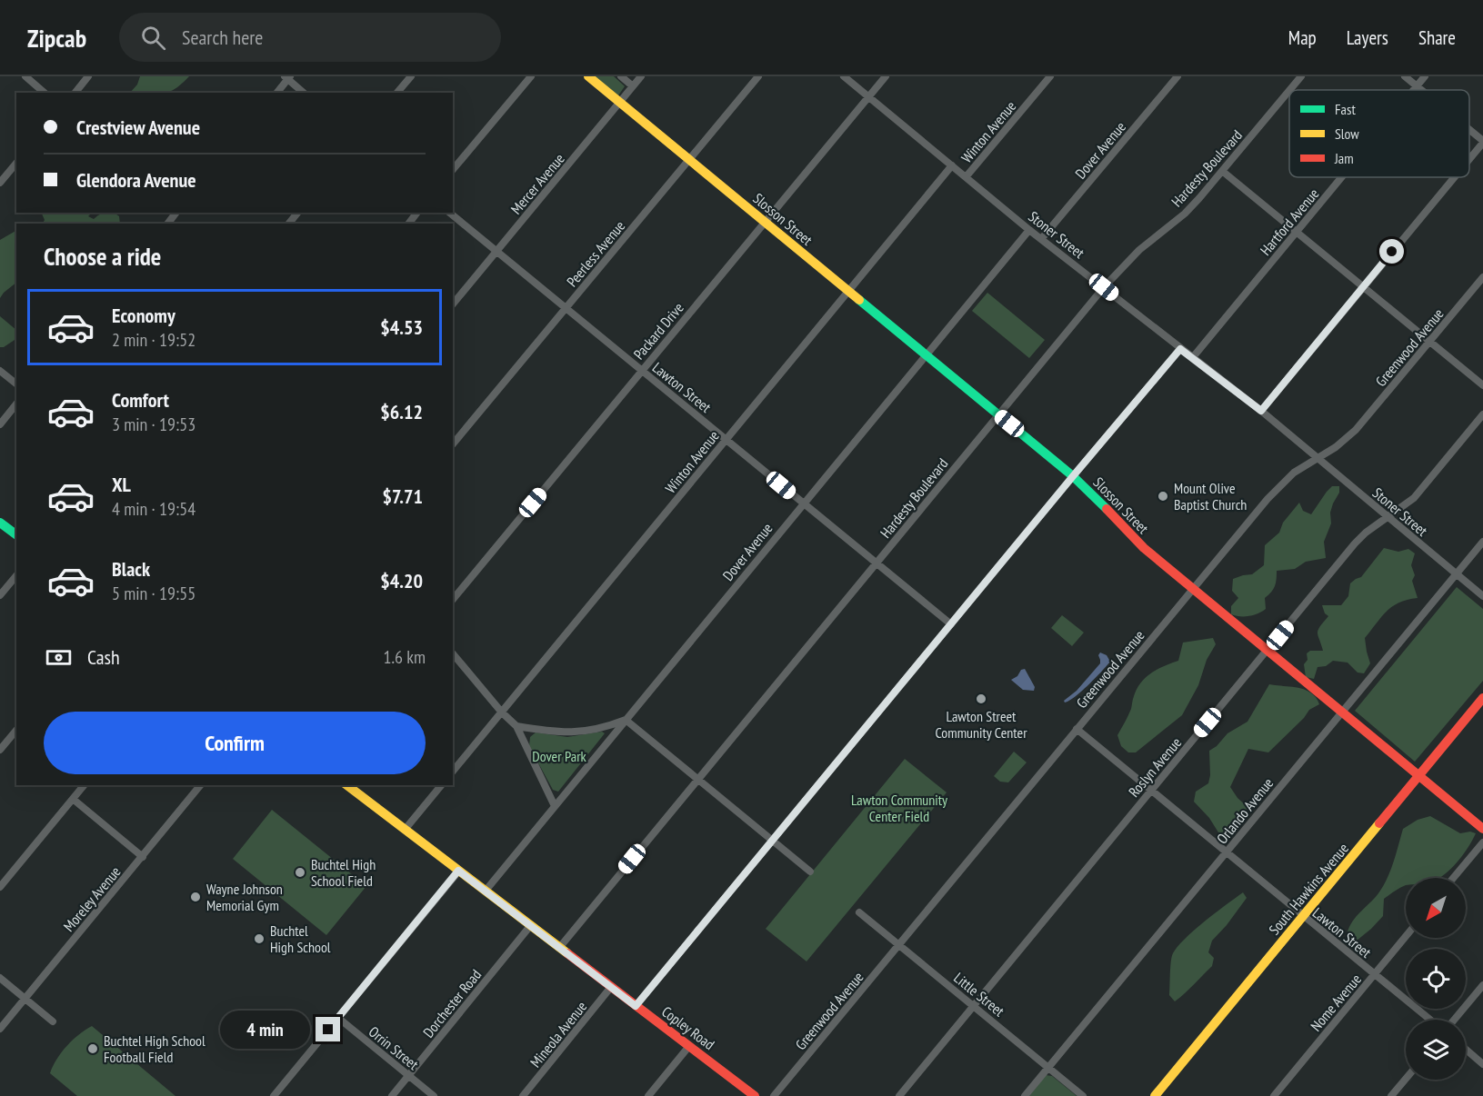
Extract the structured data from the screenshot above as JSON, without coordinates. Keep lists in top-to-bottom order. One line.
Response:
{"streets":{"street":["Winton Avenue","Dover Avenue","Hardesty Boulevard","Mercer Avenue","Slosson Street","Hartford Avenue","Stoner Street","Peerless Avenue","Packard Drive","Greenwood Avenue","Lawton Street","Roslyn Avenue","Orlando Avenue","South Hawkins Avenue","Moreley Avenue","Little Street","Nome Avenue","Dorchester Road","Copley Road","Mineola Avenue","Orrin Street"]},"crossings":[["Winton Avenue","Slosson Street"],["Winton Avenue","Stoner Street"],["Winton Avenue","Lawton Street"],["Dover Avenue","Slosson Street"],["Dover Avenue","Stoner Street"],["Dover Avenue","Lawton Street"],["Dover Avenue","Copley Road"],["Hardesty Boulevard","Slosson Street"],["Hardesty Boulevard","Stoner Street"],["Hardesty Boulevard","Lawton Street"],["Hardesty Boulevard","Copley Road"],["Mercer Avenue","Slosson Street"],["Mercer Avenue","Lawton Street"],["Slosson Street","Peerless Avenue"],["Slosson Street","Packard Drive"],["Slosson Street","Greenwood Avenue"],["Slosson Street","Roslyn Avenue"],["Slosson Street","Orlando Avenue"],["Slosson Street","South Hawkins Avenue"],["Hartford Avenue","Stoner Street"],["Stoner Street","Packard Drive"],["Stoner Street","Greenwood Avenue"],["Stoner Street","Roslyn Avenue"],["Stoner Street","Orlando Avenue"],["Peerless Avenue","Lawton Street"],["Packard Drive","Lawton Street"],["Greenwood Avenue","Lawton Street"],["Greenwood Avenue","Little Street"],["Lawton Street","Roslyn Avenue"],["Lawton Street","Orlando Avenue"],["Lawton Street","South Hawkins Avenue"],["Lawton Street","Nome Avenue"],["Roslyn Avenue","Little Street"],["Orlando Avenue","Little Street"],["Dorchester Road","Copley Road"],["Dorchester Road","Orrin Street"],["Copley Road","Mineola Avenue"]],"parks":["Dover Park","Lawton Community Center Field"],"places":["Mount Olive Baptist Church","Lawton Street Community Center","Buchtel High School Field","Wayne Johnson Memorial Gym","Buchtel High School","Buchtel High School Football Field"],"legend":["Fast","Slow","Jam"],"north":"bottom left","page":{"header":"Zipcab","search":"Search here","nav":["Map","Layers","Share"],"banner":["Crestview Avenue","Glendora Avenue"],"heading":"Choose a ride","list":[{"name":"Economy","note":"2 min · 19:52","value":"$4.53"},{"name":"Comfort","note":"3 min · 19:53","value":"$6.12"},{"name":"XL","note":"4 min · 19:54","value":"$7.71"},{"name":"Black","note":"5 min · 19:55","value":"$4.20"}],"pay":["Cash","1.6 km"],"buttons":"Confirm","bubble":"4 min"}}
